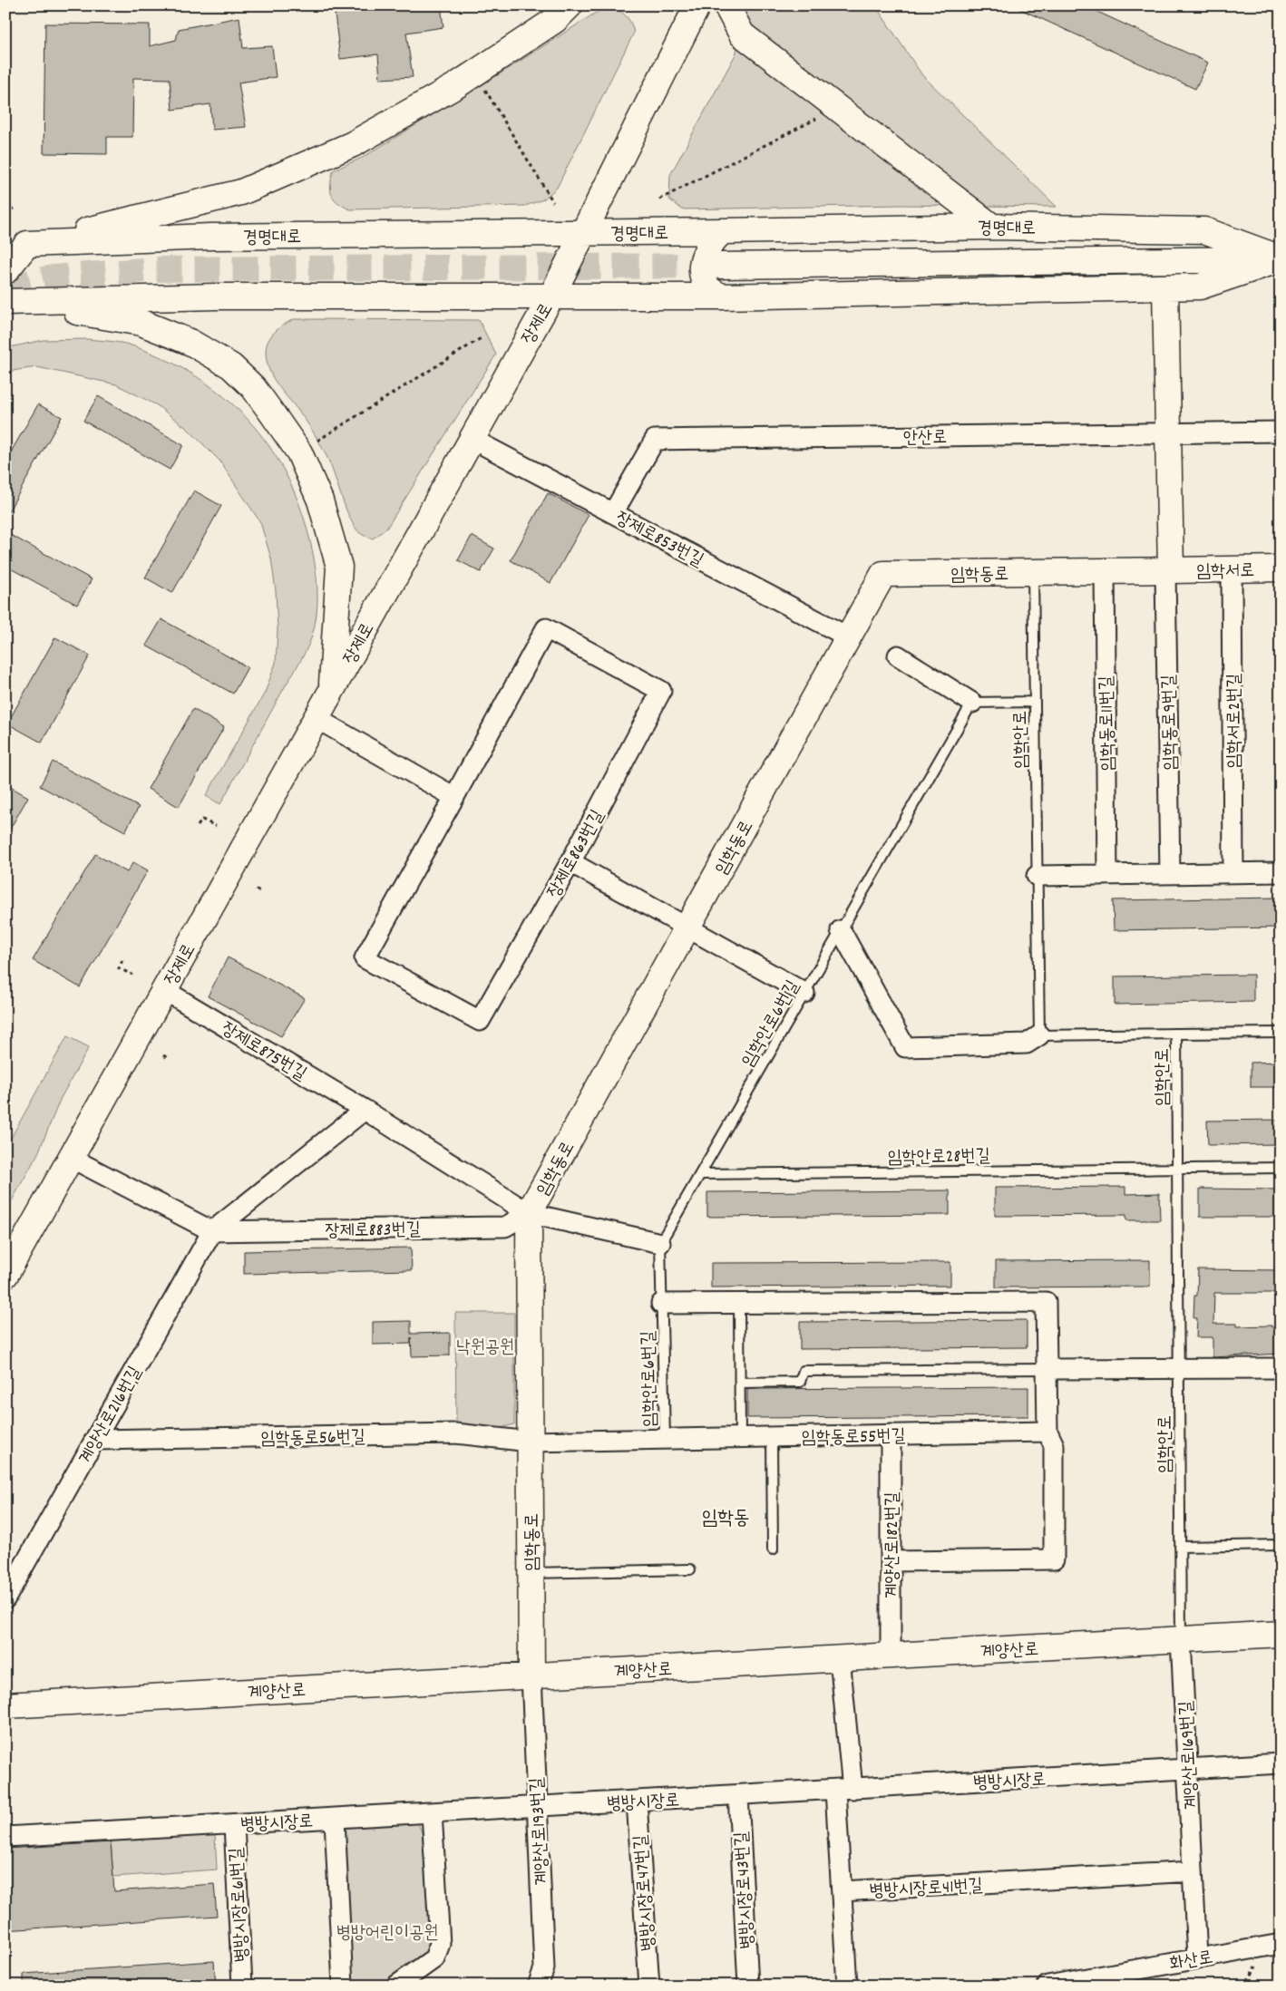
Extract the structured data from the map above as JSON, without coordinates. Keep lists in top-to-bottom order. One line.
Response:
{"streets":{"street":["경명대로","장제로","안산로","장제로853번길","임학서로","임학동로","임학서로2번길","임학동로9번길","임학동로11번길","장제로863번길","장제로875번길","장제로883번길","계양산로216번길","임학동로55번길","임학동로56번길","계양산로182번길","계양산로","계양산로169번길","병방시장로","계양산로193번길","병방시장로41번길","병방시장로43번길","병방시장로47번길","병방시장로61번길","화산로"],"lane":["임학안로","임학안로6번길","임학안로28번길"]},"crossings":[["경명대로","장제로"],["장제로","장제로853번길"],["장제로","장제로875번길"],["장제로","장제로883번길"],["안산로","장제로853번길"],["장제로853번길","임학동로"],["임학서로","임학동로"],["임학서로","임학서로2번길"],["임학서로","임학동로9번길"],["임학동로","임학동로9번길"],["임학동로","임학동로11번길"],["임학동로","임학안로"],["임학동로","장제로875번길"],["임학동로","장제로883번길"],["임학동로","임학동로55번길"],["임학동로","임학동로56번길"],["임학동로","계양산로"],["임학동로","계양산로193번길"],["임학안로","임학안로28번길"],["임학안로","계양산로"],["임학안로","계양산로169번길"],["임학안로6번길","장제로875번길"],["임학안로6번길","임학안로28번길"],["임학안로6번길","임학동로55번길"],["장제로875번길","장제로883번길"],["장제로883번길","계양산로216번길"],["계양산로216번길","임학동로56번길"],["임학동로55번길","임학동로56번길"],["임학동로55번길","계양산로182번길"],["계양산로182번길","계양산로"],["계양산로","계양산로169번길"],["계양산로","계양산로193번길"],["계양산로169번길","병방시장로"],["계양산로169번길","병방시장로41번길"],["계양산로169번길","화산로"],["병방시장로","계양산로193번길"],["병방시장로","병방시장로43번길"],["병방시장로","병방시장로47번길"],["병방시장로","병방시장로61번길"]],"districts":["임학동"],"parks":["낙원공원","병방어린이공원"]}
